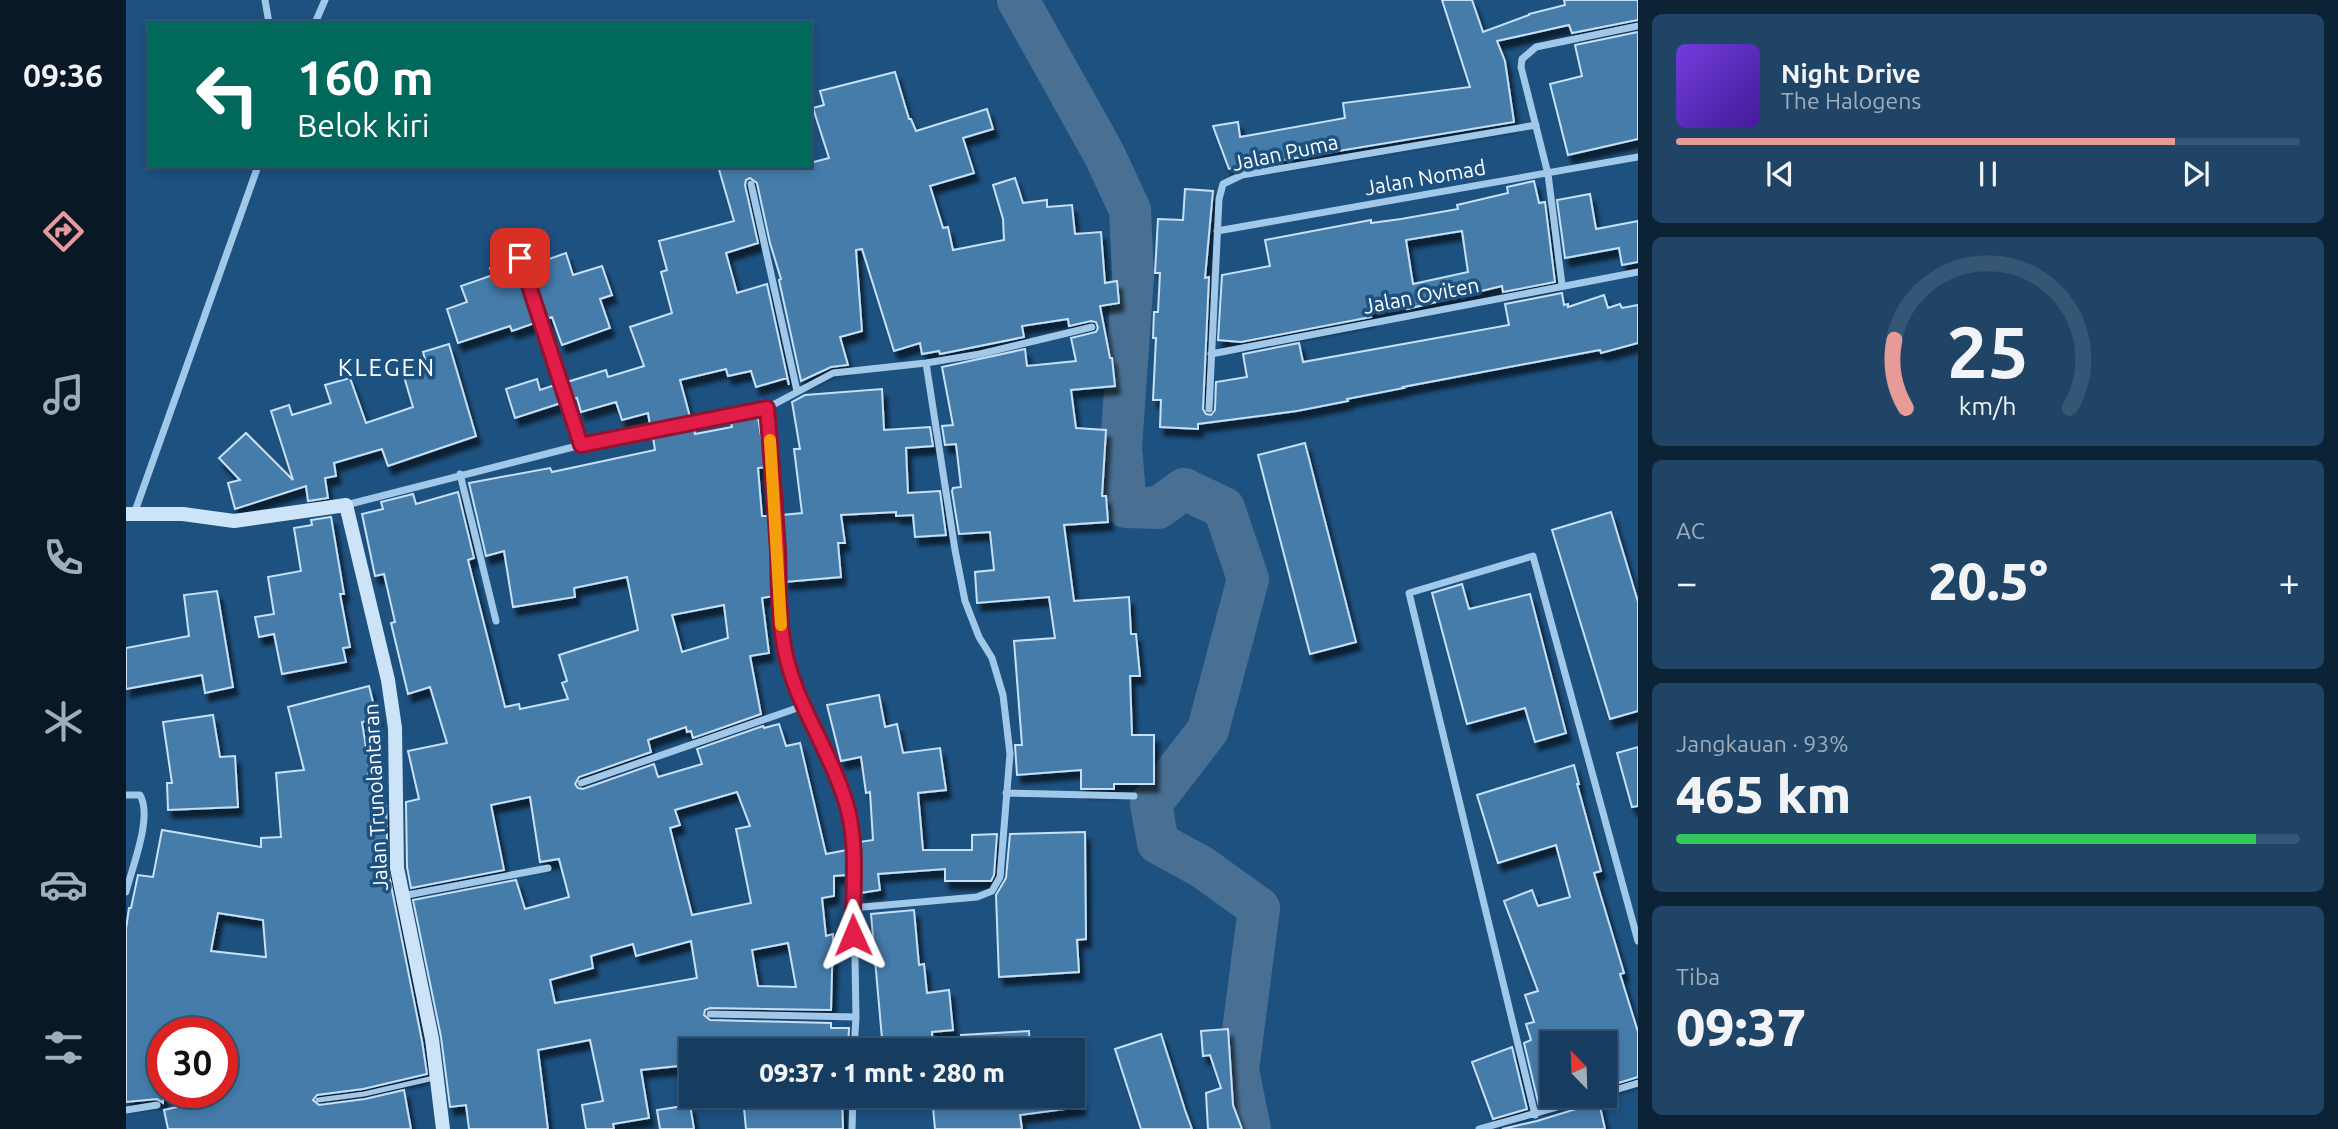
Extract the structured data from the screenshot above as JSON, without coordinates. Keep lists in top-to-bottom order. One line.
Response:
{"streets":{"street":["Jalan Puma","Jalan Nomad","Jalan Oviten","Jalan Trunolantaran"]},"crossings":[["Jalan Puma","Jalan Nomad"],["Jalan Puma","Jalan Oviten"]],"districts":["KLEGEN"],"north":"top left","page":{"tabs":"09:36","turn":["160 m","Belok kiri"],"song":["Night Drive","The Halogens"],"tile":["AC",["Jangkauan · 93%","465 km"],["Tiba","09:37"]],"heat":["−","20.5°","+"],"limit":"30","trip":"09:37 · 1 mnt · 280 m","gauge":["25","km/h"]}}
